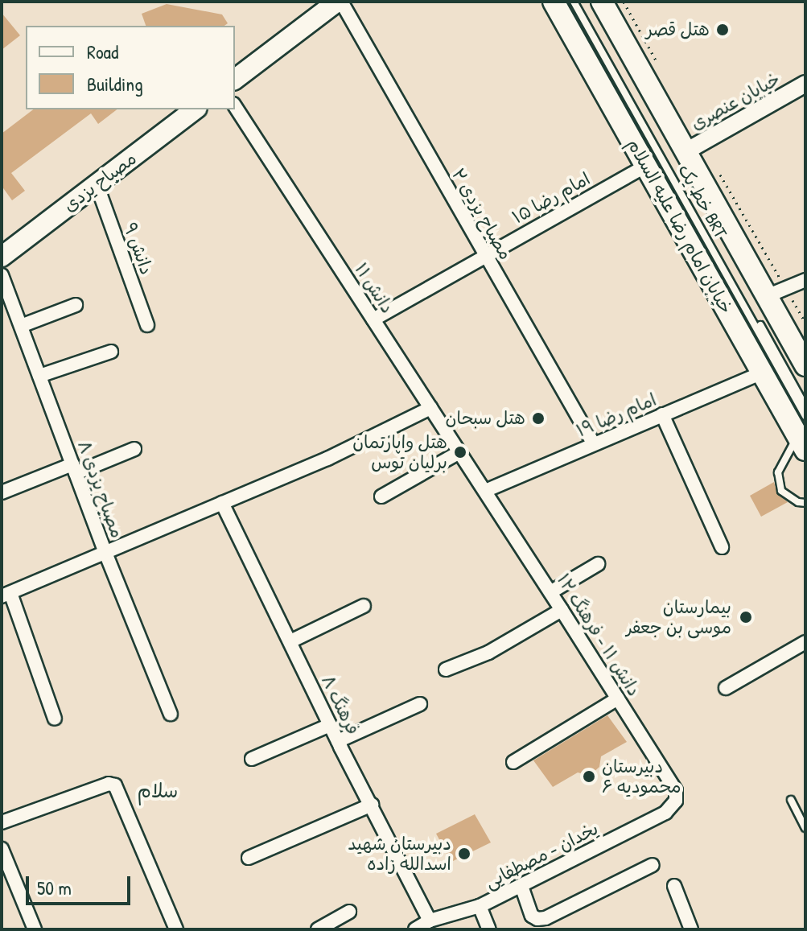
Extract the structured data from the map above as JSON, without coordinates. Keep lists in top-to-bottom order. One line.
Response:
{"streets":{"main road":["مصباح یزدی","خیابان امام رضا علیه السلام"],"street":["خیابان عنصری","امام رضا ۱۵","مصباح یزدی ۲","دانش ۹","دانش ۱۱","امام رضا ۱۹","مصباح یزدی ۸","دانش ۱۱ - فرهنگ ۱۲","فرهنگ ۸","یخدان - مصطفایی"],"lane":["خط یک BRT"]},"crossings":[["مصباح یزدی","دانش ۹"],["امام رضا ۱۵","مصباح یزدی ۲"],["امام رضا ۱۵","خیابان امام رضا علیه السلام"],["امام رضا ۱۵","دانش ۱۱"],["مصباح یزدی ۲","امام رضا ۱۹"],["خیابان امام رضا علیه السلام","امام رضا ۱۹"],["دانش ۱۱","امام رضا ۱۹"],["دانش ۱۱","دانش ۱۱ - فرهنگ ۱۲"],["امام رضا ۱۹","دانش ۱۱ - فرهنگ ۱۲"],["دانش ۱۱ - فرهنگ ۱۲","یخدان - مصطفایی"],["فرهنگ ۸","یخدان - مصطفایی"]],"districts":["سلام"],"places":["هتل قصر","هتل سبحان","هتل واپارتمان برلیان توس","بیمارستان موسی بن جعفر","دبیرستان محمودیه ۶","دبیرستان شهید اسدالله زاده"],"legend":["Road","Building"],"scale_bar":"50 m"}
